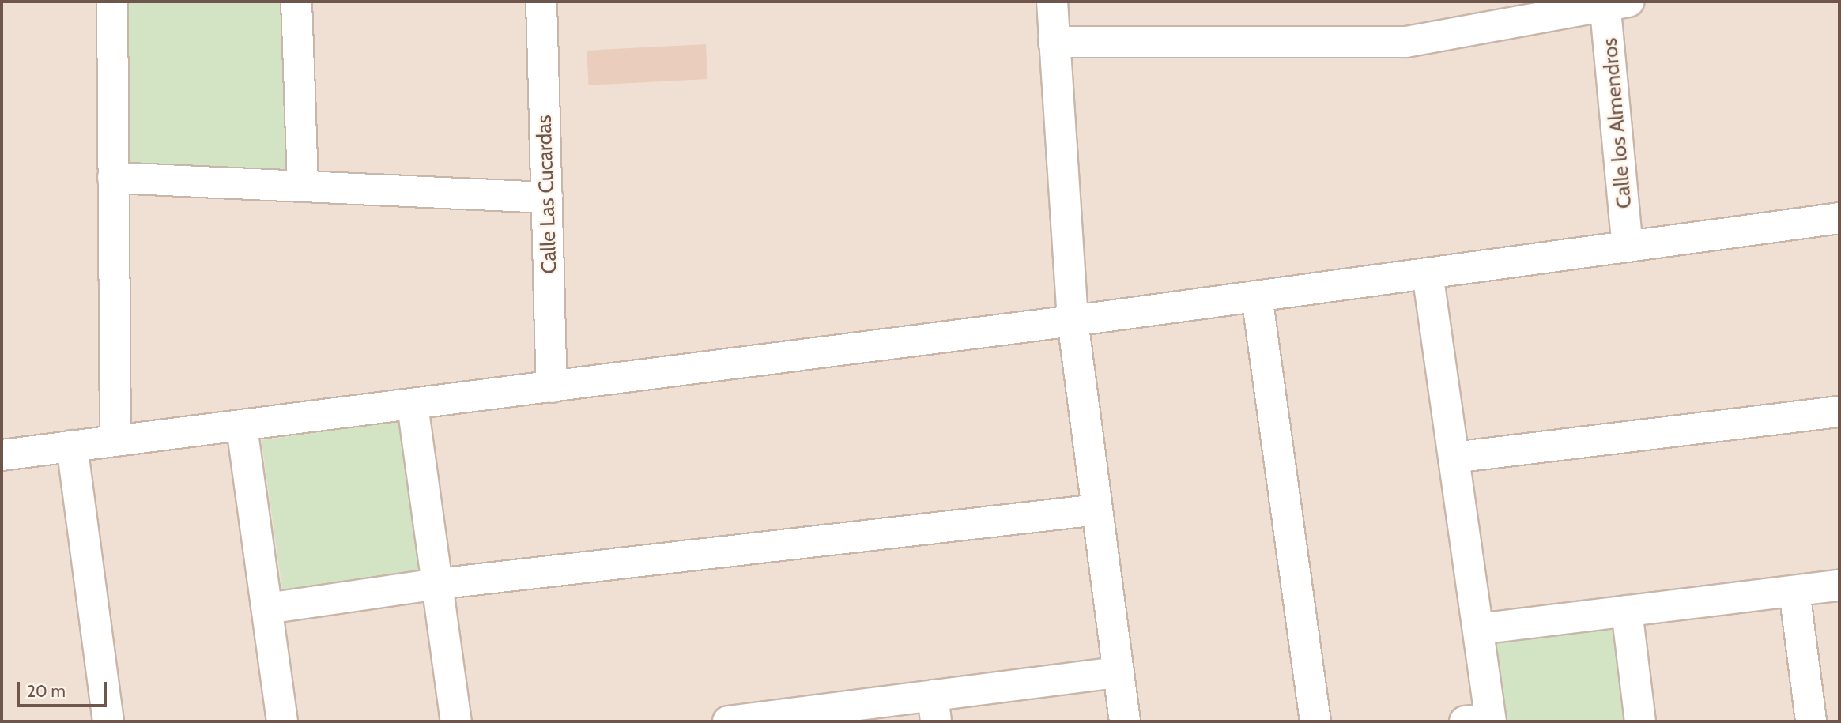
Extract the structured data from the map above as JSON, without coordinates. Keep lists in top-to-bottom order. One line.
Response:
{"streets":{"street":["Calle los Almendros","Calle Las Cucardas"]},"scale_bar":"20 m"}
